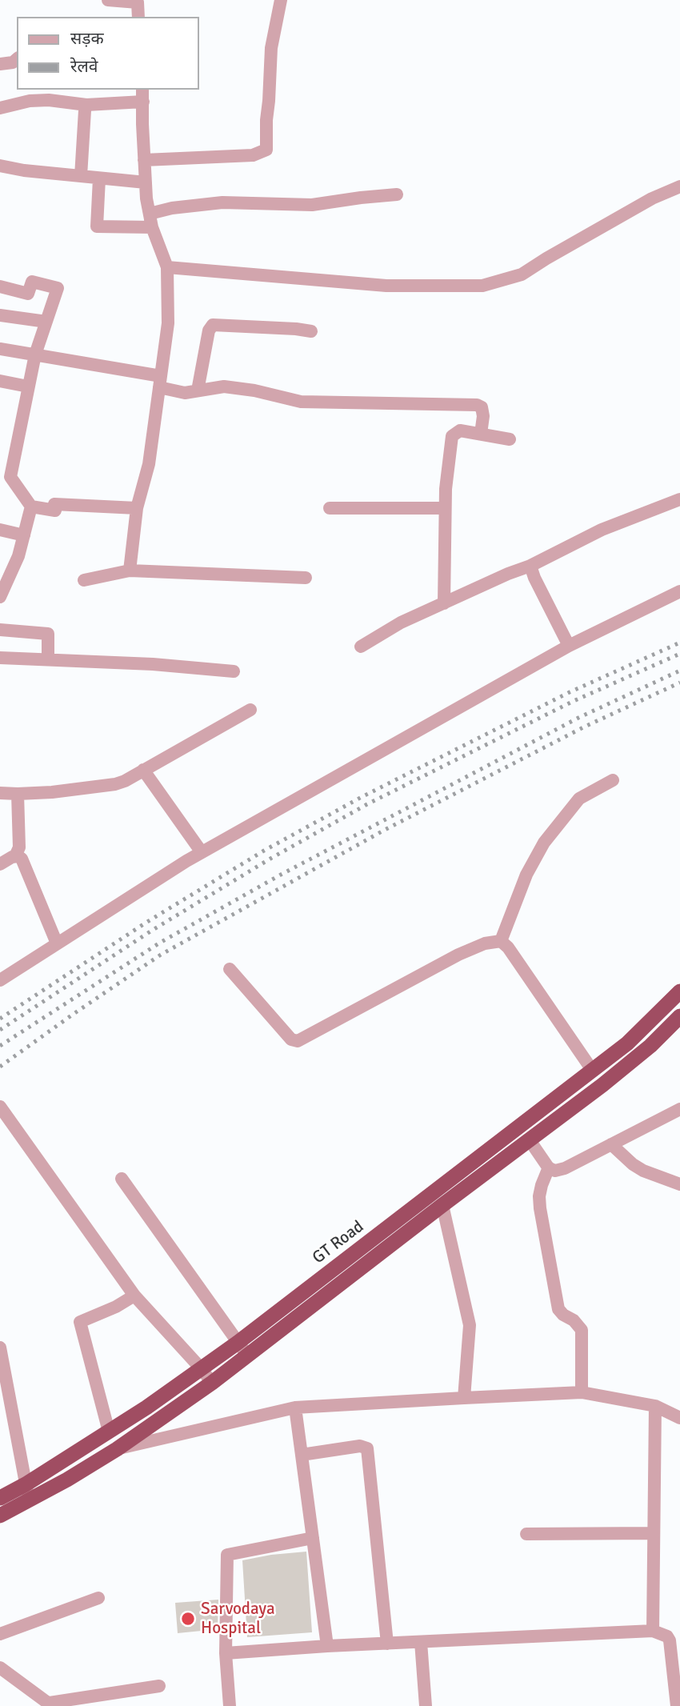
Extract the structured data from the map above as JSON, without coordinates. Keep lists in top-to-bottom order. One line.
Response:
{"streets":{"highway":["GT Road"]},"places":["Sarvodaya Hospital"],"legend":["सड़क","रेलवे"]}
